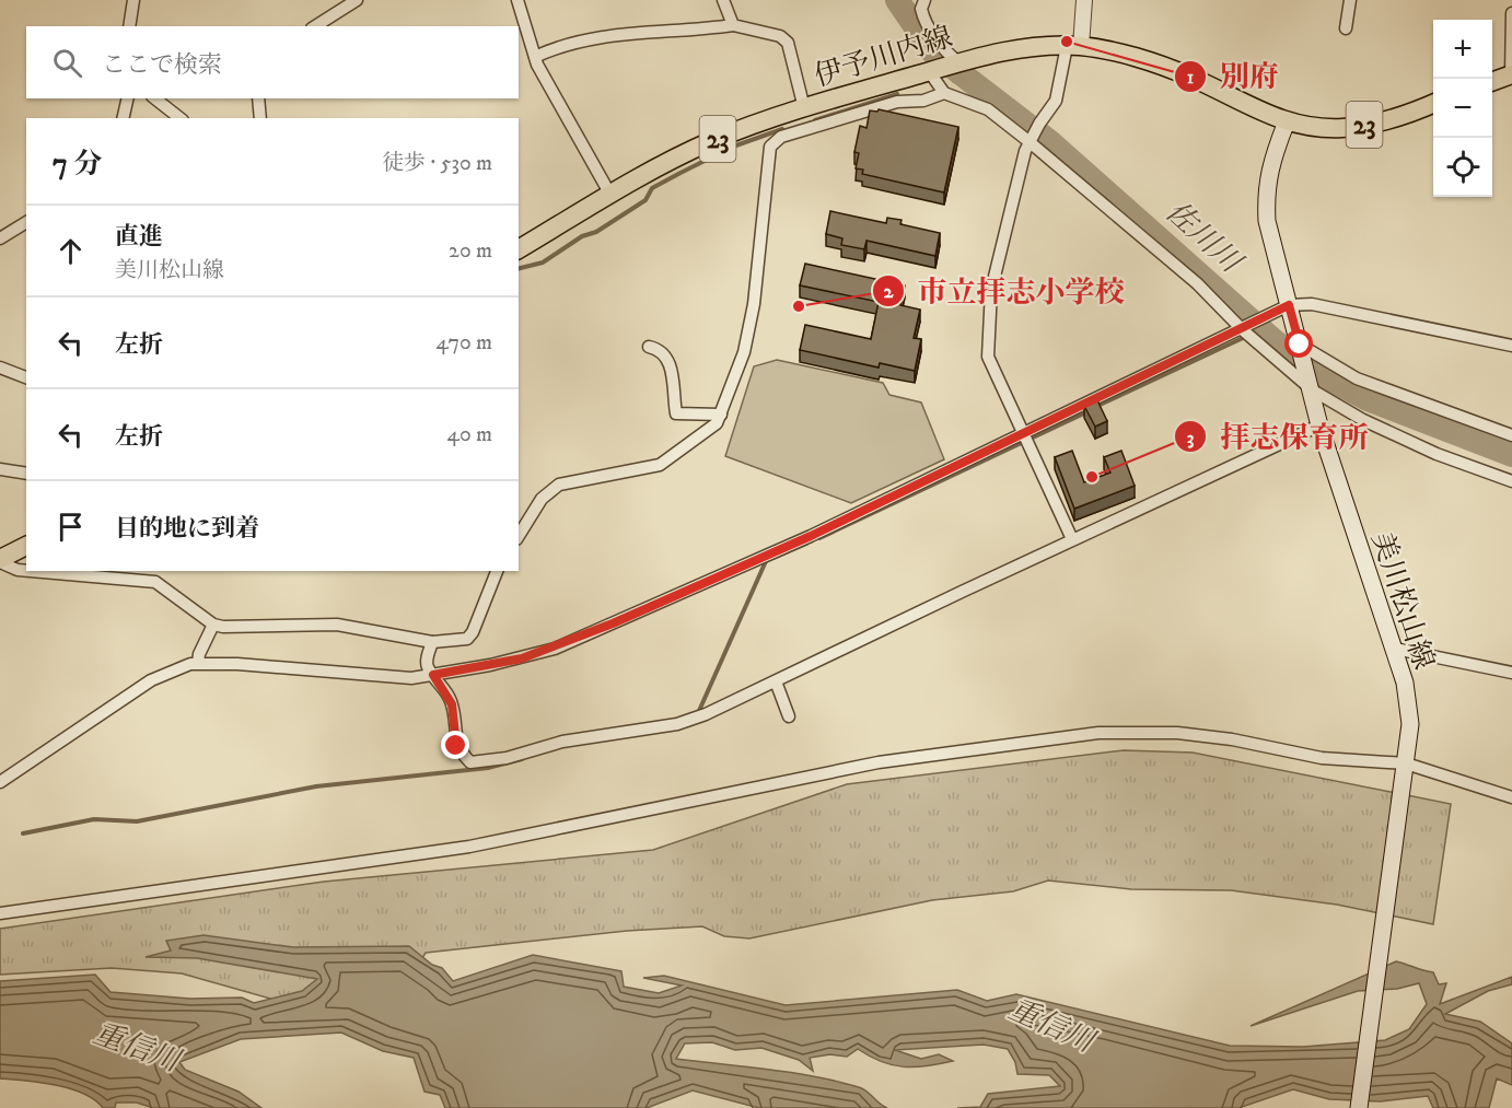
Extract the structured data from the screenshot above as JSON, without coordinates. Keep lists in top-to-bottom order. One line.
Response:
{"streets":{"main road":["伊予川内線","23","美川松山線"]},"crossings":[["伊予川内線","美川松山線"]],"water":["佐川川","重信川"],"places":["別府","市立拝志小学校","拝志保育所"],"page":{"map_buttons":["+","−"],"search":"ここで検索","heading":["7 分","徒歩 · 530 m"],"list":[["直進","美川松山線","20 m"],["左折","470 m"],["左折","40 m"],"目的地に到着"]}}
